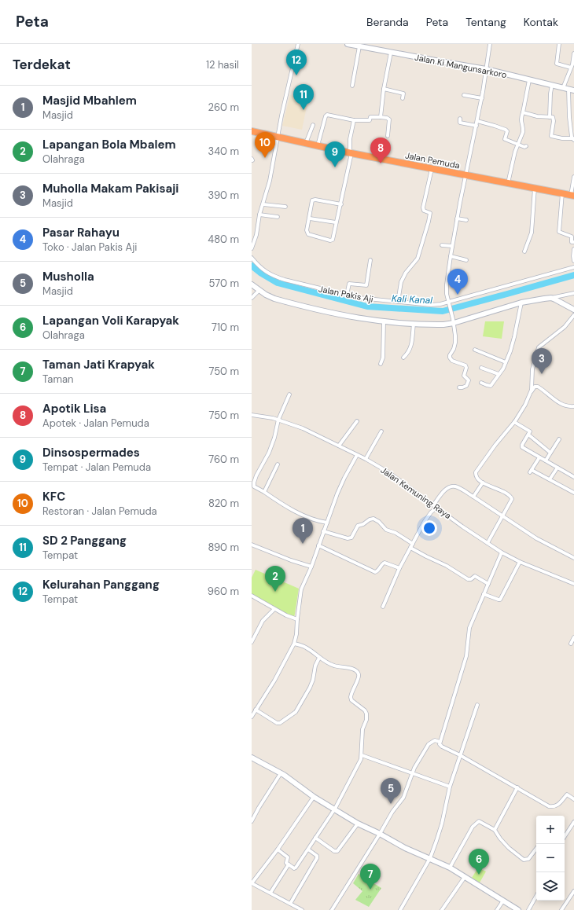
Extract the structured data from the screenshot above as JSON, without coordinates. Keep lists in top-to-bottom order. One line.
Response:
{"streets":{"highway":["Jalan Pemuda"],"main road":["Jalan Ki Mangunsarkoro"],"street":["Jalan Pakis Aji","Jalan Kemuning Raya"]},"water":["Kali Kanal"],"page":{"header":"Peta","nav":["Beranda","Peta","Tentang","Kontak"],"heading":["Terdekat","12 hasil"],"pins":["12","11","10","8","9","4","3","1","2","5","6","7"],"list":[{"mark":"1","name":"Masjid Mbahlem","note":"Masjid","value":"260 m"},{"mark":"2","name":"Lapangan Bola Mbalem","note":"Olahraga","value":"340 m"},{"mark":"3","name":"Muholla Makam Pakisaji","note":"Masjid","value":"390 m"},{"mark":"4","name":"Pasar Rahayu","note":"Toko · Jalan Pakis Aji","value":"480 m"},{"mark":"5","name":"Musholla","note":"Masjid","value":"570 m"},{"mark":"6","name":"Lapangan Voli Karapyak","note":"Olahraga","value":"710 m"},{"mark":"7","name":"Taman Jati Krapyak","note":"Taman","value":"750 m"},{"mark":"8","name":"Apotik Lisa","note":"Apotek · Jalan Pemuda","value":"750 m"},{"mark":"9","name":"Dinsospermades","note":"Tempat · Jalan Pemuda","value":"760 m"},{"mark":"10","name":"KFC","note":"Restoran · Jalan Pemuda","value":"820 m"},{"mark":"11","name":"SD 2 Panggang","note":"Tempat","value":"890 m"},{"mark":"12","name":"Kelurahan Panggang","note":"Tempat","value":"960 m"}],"map_buttons":["+","−"]}}
